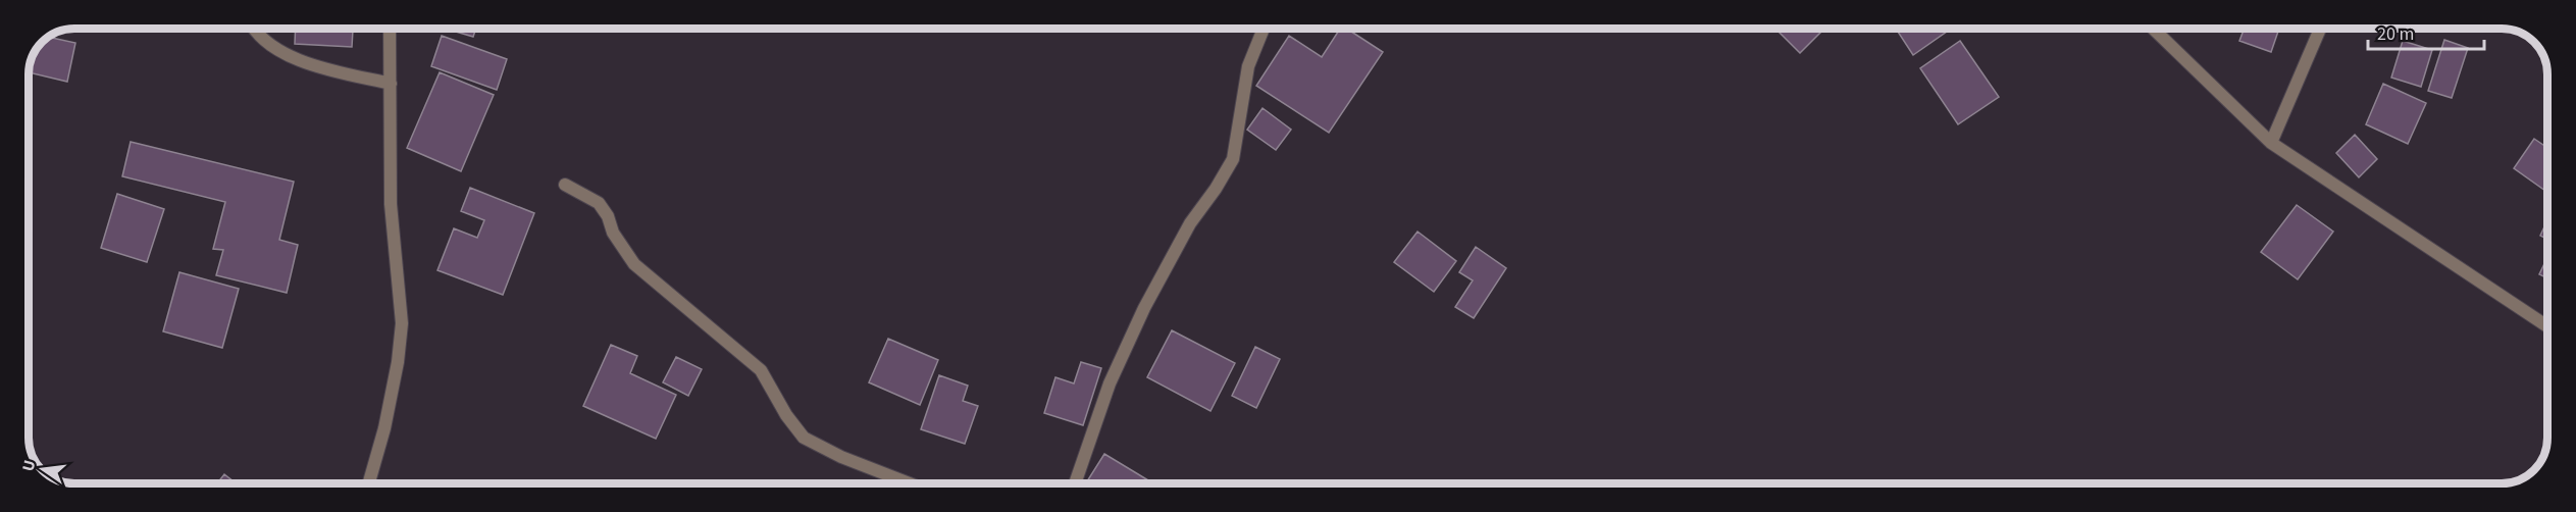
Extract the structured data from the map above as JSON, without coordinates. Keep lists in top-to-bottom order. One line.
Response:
{"scale_bar":"20 m","north":"left"}
